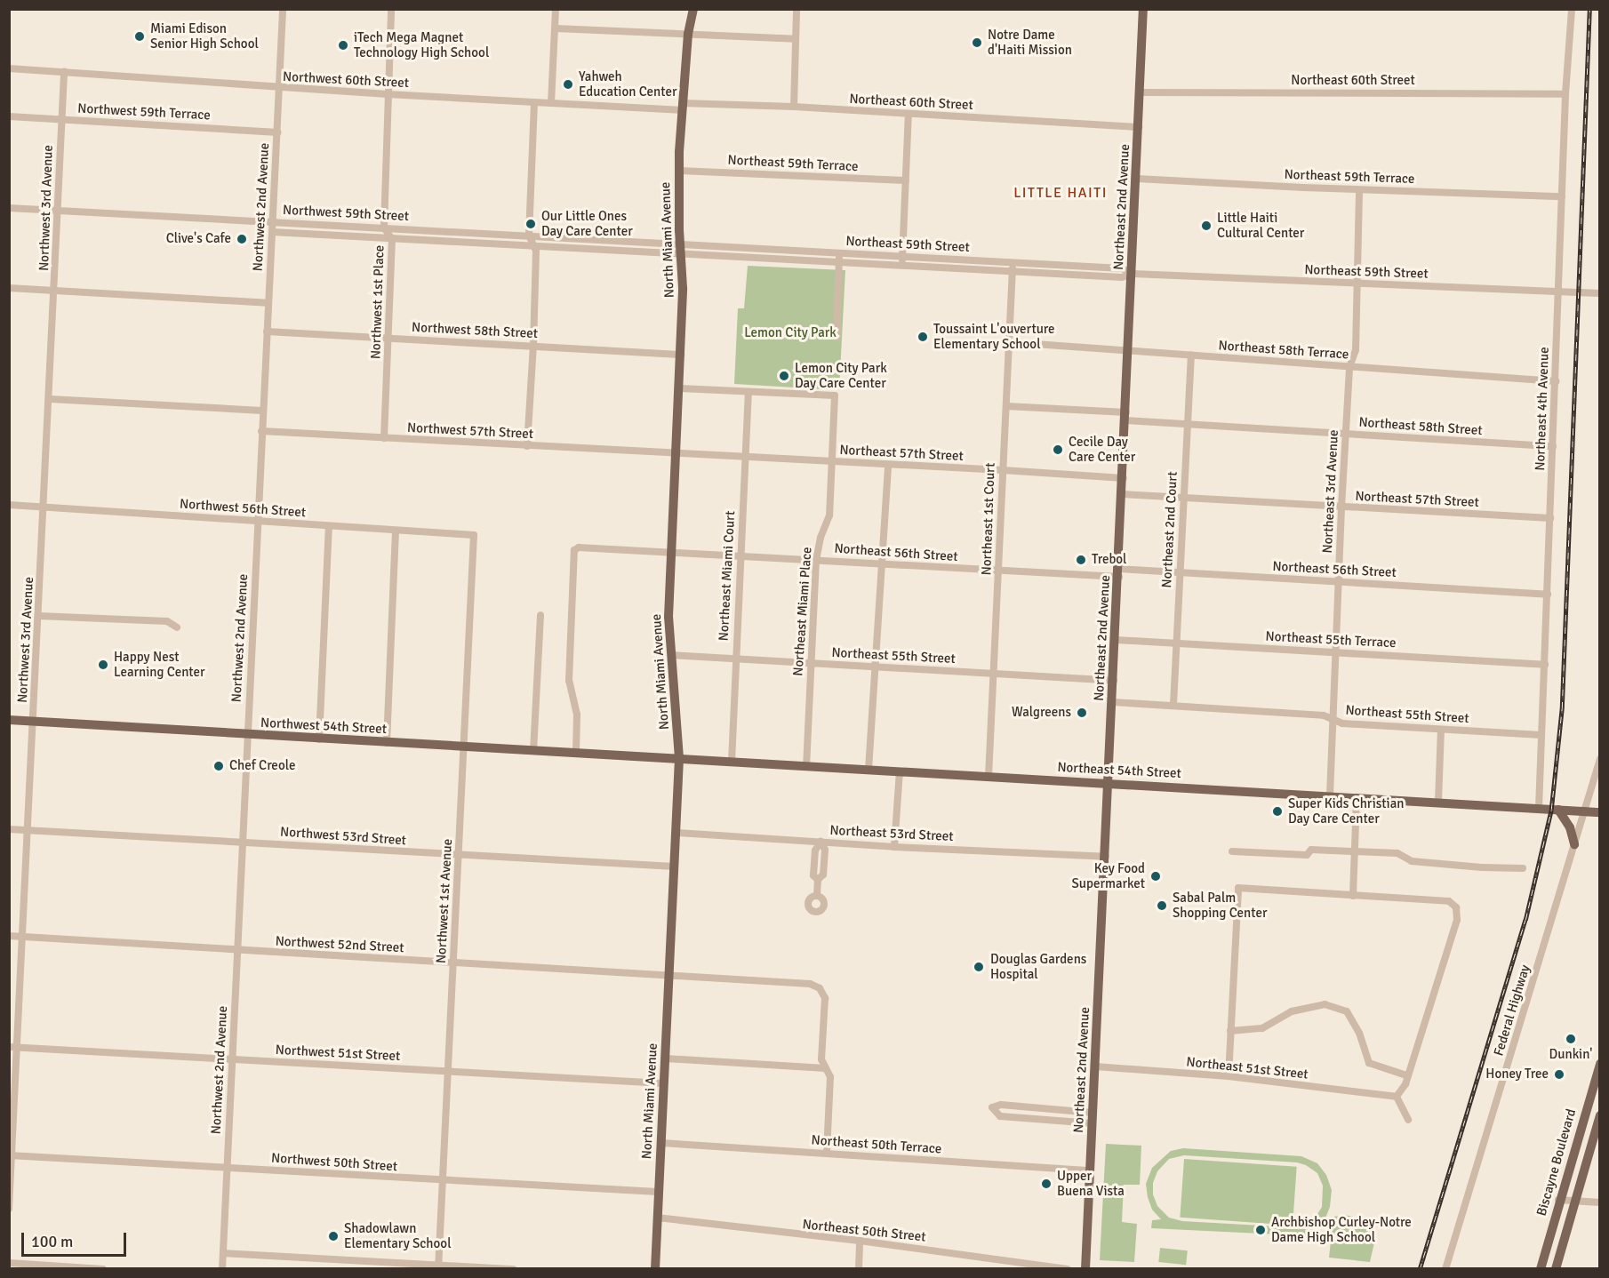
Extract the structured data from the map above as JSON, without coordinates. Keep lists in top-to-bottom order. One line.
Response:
{"streets":{"main road":["Northeast 2nd Avenue","North Miami Avenue","Northwest 54th Street","Northeast 54th Street","Biscayne Boulevard"],"street":["Northwest 60th Street","Northeast 60th Street","Northwest 59th Terrace","Northeast 59th Terrace","Northwest 2nd Avenue","Northwest 3rd Avenue","Northwest 59th Street","Northeast 59th Street","Northwest 1st Place","Northwest 58th Street","Northeast 58th Terrace","Northeast 4th Avenue","Northeast 58th Street","Northwest 57th Street","Northeast 57th Street","Northeast 3rd Avenue","Northwest 56th Street","Northeast 1st Court","Northeast 2nd Court","Northeast 56th Street","Northeast Miami Court","Northeast Miami Place","Northeast 55th Terrace","Northeast 55th Street","Northeast 53rd Street","Northwest 53rd Street","Northwest 1st Avenue","Northwest 52nd Street","Federal Highway","Northwest 51st Street","Northeast 51st Street","Northeast 50th Terrace","Northwest 50th Street","Northeast 50th Street"]},"crossings":[["Northwest 60th Street","Northeast 60th Street"],["Northwest 60th Street","Northwest 2nd Avenue"],["Northwest 60th Street","Northwest 3rd Avenue"],["Northwest 60th Street","North Miami Avenue"],["Northwest 60th Street","Northwest 1st Place"],["Northeast 60th Street","Northeast 2nd Avenue"],["Northeast 60th Street","North Miami Avenue"],["Northeast 60th Street","Northeast 4th Avenue"],["Northwest 59th Terrace","Northwest 2nd Avenue"],["Northwest 59th Terrace","Northwest 3rd Avenue"],["Northeast 59th Terrace","Northeast 2nd Avenue"],["Northeast 59th Terrace","North Miami Avenue"],["Northeast 59th Terrace","Northeast 4th Avenue"],["Northeast 59th Terrace","Northeast 3rd Avenue"],["Northwest 2nd Avenue","Northwest 59th Street"],["Northwest 2nd Avenue","Northwest 58th Street"],["Northwest 2nd Avenue","Northwest 57th Street"],["Northwest 2nd Avenue","Northwest 56th Street"],["Northwest 2nd Avenue","Northwest 54th Street"],["Northwest 2nd Avenue","Northwest 53rd Street"],["Northwest 2nd Avenue","Northwest 52nd Street"],["Northwest 2nd Avenue","Northwest 51st Street"],["Northwest 2nd Avenue","Northwest 50th Street"],["Northeast 2nd Avenue","Northeast 59th Street"],["Northeast 2nd Avenue","Northeast 58th Terrace"],["Northeast 2nd Avenue","Northeast 58th Street"],["Northeast 2nd Avenue","Northeast 57th Street"],["Northeast 2nd Avenue","Northeast 56th Street"],["Northeast 2nd Avenue","Northeast 55th Terrace"],["Northeast 2nd Avenue","Northeast 55th Street"],["Northeast 2nd Avenue","Northeast 54th Street"],["Northeast 2nd Avenue","Northeast 53rd Street"],["Northeast 2nd Avenue","Northeast 51st Street"],["Northeast 2nd Avenue","Northeast 50th Terrace"],["Northwest 3rd Avenue","Northwest 59th Street"],["Northwest 3rd Avenue","Northwest 56th Street"],["Northwest 3rd Avenue","Northwest 54th Street"],["Northwest 3rd Avenue","Northwest 53rd Street"],["Northwest 3rd Avenue","Northwest 52nd Street"],["Northwest 3rd Avenue","Northwest 51st Street"],["Northwest 3rd Avenue","Northwest 50th Street"],["Northwest 59th Street","North Miami Avenue"],["Northwest 59th Street","Northeast 59th Street"],["Northwest 59th Street","Northwest 1st Place"],["North Miami Avenue","Northeast 59th Street"],["North Miami Avenue","Northwest 58th Street"],["North Miami Avenue","Northwest 57th Street"],["North Miami Avenue","Northeast 57th Street"],["North Miami Avenue","Northeast 56th Street"],["North Miami Avenue","Northeast 55th Street"],["North Miami Avenue","Northeast 54th Street"],["North Miami Avenue","Northeast 53rd Street"],["North Miami Avenue","Northwest 53rd Street"],["North Miami Avenue","Northwest 52nd Street"],["North Miami Avenue","Northwest 51st Street"],["North Miami Avenue","Northeast 50th Terrace"],["North Miami Avenue","Northwest 50th Street"],["North Miami Avenue","Northeast 50th Street"],["Northeast 59th Street","Northeast 4th Avenue"],["Northeast 59th Street","Northeast 3rd Avenue"],["Northeast 59th Street","Northeast 1st Court"],["Northwest 1st Place","Northwest 58th Street"],["Northwest 1st Place","Northwest 57th Street"],["Northeast 58th Terrace","Northeast 4th Avenue"],["Northeast 58th Terrace","Northeast 3rd Avenue"],["Northeast 58th Terrace","Northeast 1st Court"],["Northeast 58th Terrace","Northeast 2nd Court"],["Northeast 4th Avenue","Northeast 58th Street"],["Northeast 4th Avenue","Northeast 57th Street"],["Northeast 4th Avenue","Northeast 56th Street"],["Northeast 4th Avenue","Northeast 55th Terrace"],["Northeast 4th Avenue","Northeast 55th Street"],["Northeast 4th Avenue","Northeast 54th Street"],["Northeast 58th Street","Northeast 3rd Avenue"],["Northeast 58th Street","Northeast 1st Court"],["Northeast 58th Street","Northeast 2nd Court"],["Northwest 57th Street","Northeast 57th Street"],["Northeast 57th Street","Northeast 3rd Avenue"],["Northeast 57th Street","Northeast 1st Court"],["Northeast 57th Street","Northeast 2nd Court"],["Northeast 57th Street","Northeast Miami Court"],["Northeast 57th Street","Northeast Miami Place"],["Northeast 3rd Avenue","Northeast 56th Street"],["Northeast 3rd Avenue","Northeast 55th Terrace"],["Northeast 3rd Avenue","Northeast 55th Street"],["Northeast 3rd Avenue","Northeast 54th Street"],["Northwest 56th Street","Northwest 1st Avenue"],["Northeast 1st Court","Northeast 56th Street"],["Northeast 1st Court","Northeast 55th Street"],["Northeast 1st Court","Northeast 54th Street"],["Northeast 2nd Court","Northeast 56th Street"],["Northeast 2nd Court","Northeast 55th Terrace"],["Northeast 2nd Court","Northeast 55th Street"],["Northeast 56th Street","Northeast Miami Court"],["Northeast 56th Street","Northeast Miami Place"],["Northeast Miami Court","Northeast Miami Place"],["Northeast Miami Court","Northeast 55th Street"],["Northeast Miami Court","Northeast 54th Street"],["Northeast Miami Place","Northeast 55th Street"],["Northeast Miami Place","Northeast 54th Street"],["Northwest 54th Street","Northeast 54th Street"],["Northwest 54th Street","Northwest 1st Avenue"],["Northeast 54th Street","Federal Highway"],["Northwest 53rd Street","Northwest 1st Avenue"],["Northwest 1st Avenue","Northwest 52nd Street"],["Northwest 1st Avenue","Northwest 51st Street"],["Northwest 1st Avenue","Northwest 50th Street"]],"districts":["LITTLE HAITI"],"parks":["Lemon City Park"],"places":["Miami Edison Senior High School","Notre Dame d'Haiti Mission","iTech Mega Magnet Technology High School","Yahweh Education Center","Our Little Ones Day Care Center","Little Haiti Cultural Center","Clive's Cafe","Toussaint L'ouverture Elementary School","Lemon City Park Day Care Center","Cecile Day Care Center","Trebol","Happy Nest Learning Center","Walgreens","Chef Creole","Super Kids Christian Day Care Center","Key Food Supermarket","Sabal Palm Shopping Center","Douglas Gardens Hospital","Dunkin'","Honey Tree","Upper Buena Vista","Archbishop Curley-Notre Dame High School","Shadowlawn Elementary School"],"scale_bar":"100 m"}
